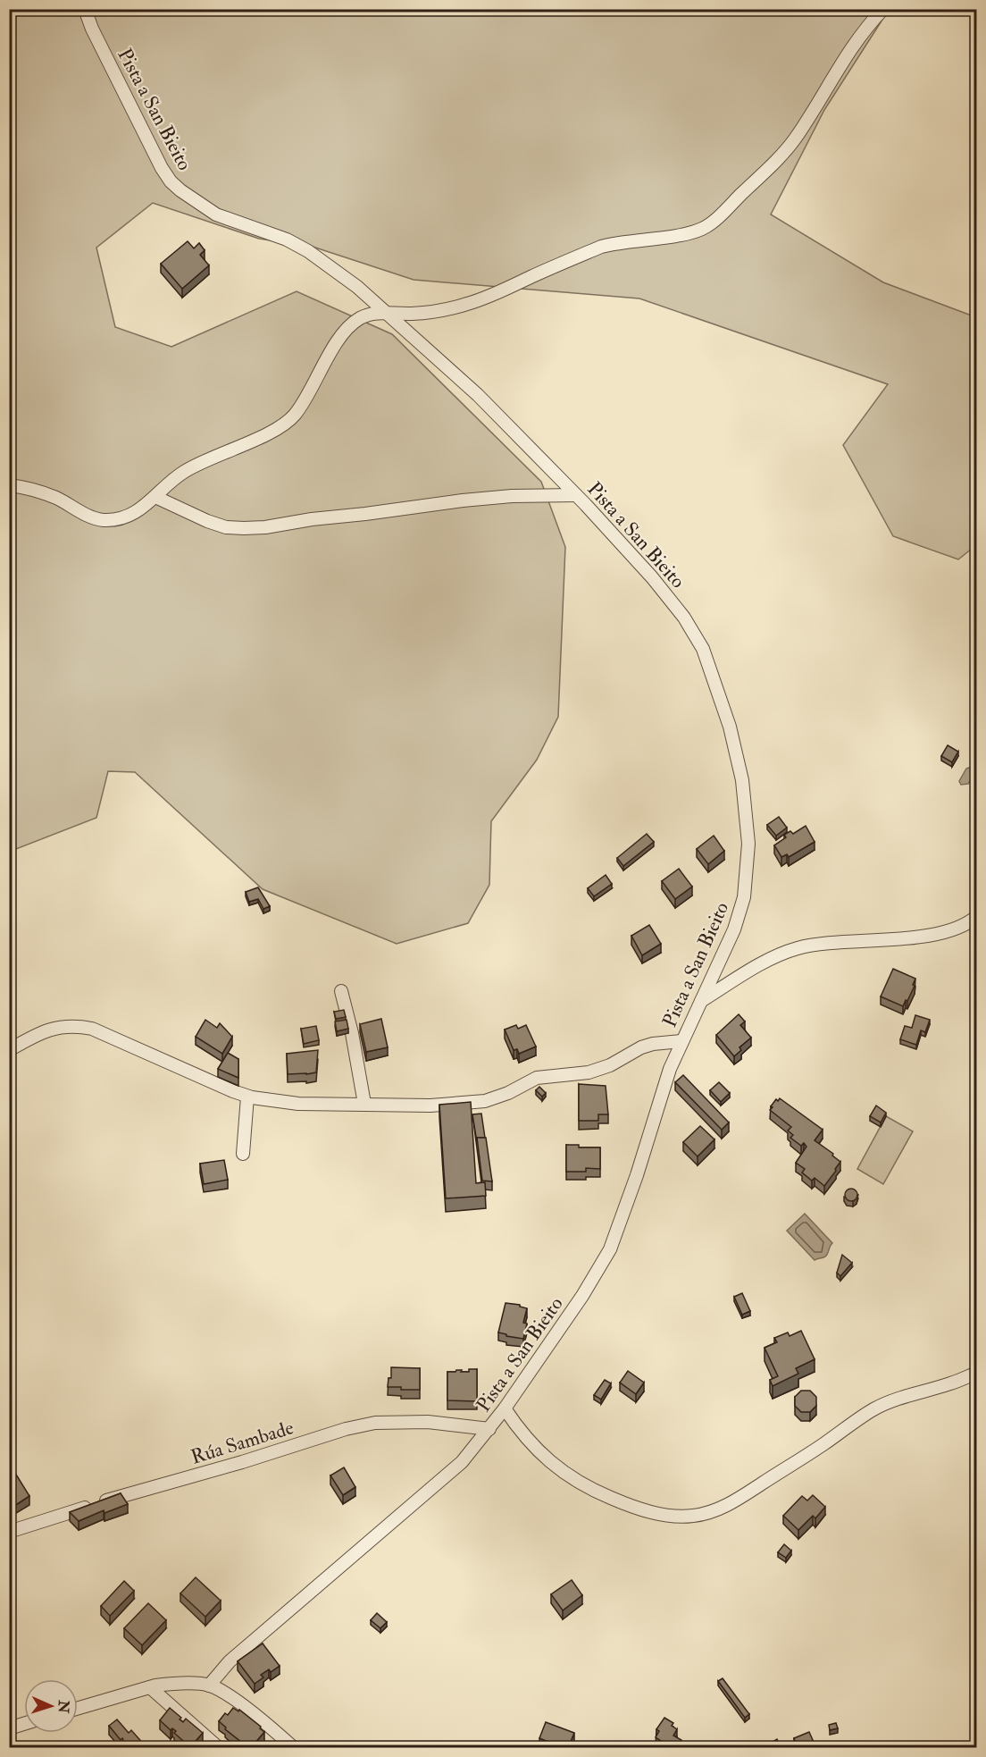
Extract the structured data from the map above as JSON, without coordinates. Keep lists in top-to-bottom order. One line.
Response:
{"streets":{"street":["Pista a San Bieito","Rúa Sambade"]},"crossings":[["Pista a San Bieito","Rúa Sambade"]],"north":"right"}
